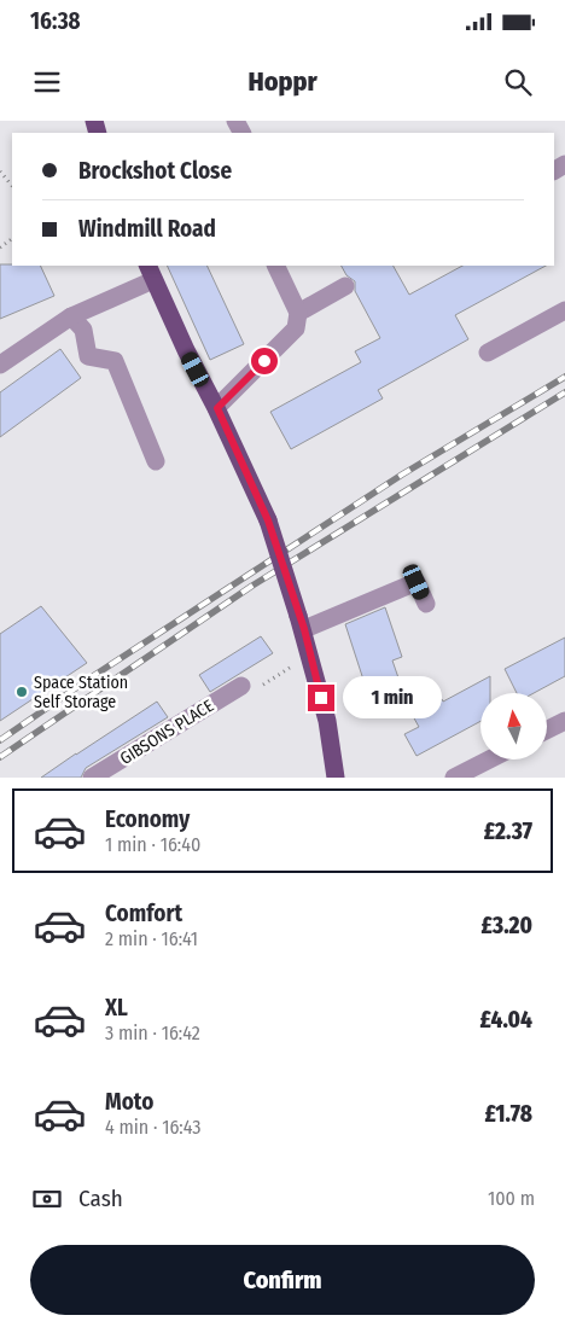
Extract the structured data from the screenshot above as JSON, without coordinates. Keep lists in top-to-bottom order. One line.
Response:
{"streets":{"street":["GIBSONS PLACE"]},"places":["Space Station Self Storage"],"north":"top","page":{"status":"16:38","header":"Hoppr","banner":["Brockshot Close","Windmill Road"],"bubble":"1 min","list":[{"name":"Economy","note":"1 min · 16:40","value":"£2.37"},{"name":"Comfort","note":"2 min · 16:41","value":"£3.20"},{"name":"XL","note":"3 min · 16:42","value":"£4.04"},{"name":"Moto","note":"4 min · 16:43","value":"£1.78"}],"pay":["Cash","100 m"],"buttons":"Confirm"}}
